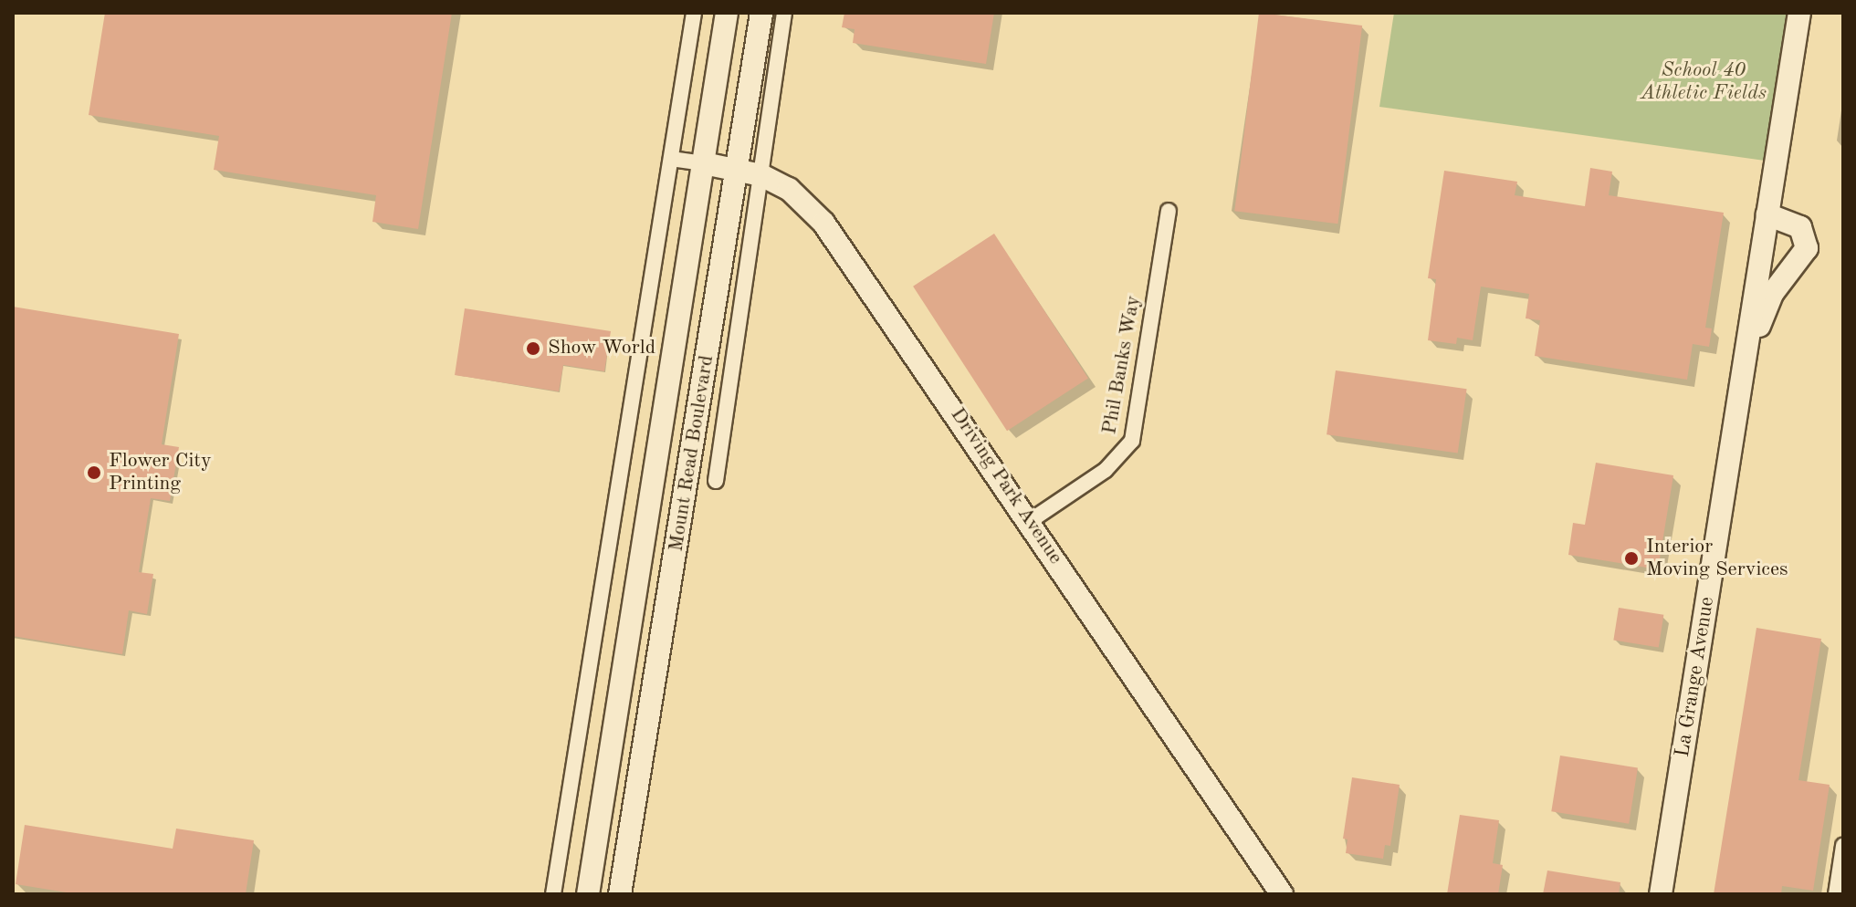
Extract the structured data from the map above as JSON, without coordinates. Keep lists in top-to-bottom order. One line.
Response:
{"streets":{"street":["Phil Banks Way","Mount Read Boulevard","Driving Park Avenue","La Grange Avenue"]},"crossings":[["Phil Banks Way","Driving Park Avenue"],["Mount Read Boulevard","Driving Park Avenue"]],"parks":["School 40 Athletic Fields"],"places":["Show World","Flower City Printing","Interior Moving Services"]}
